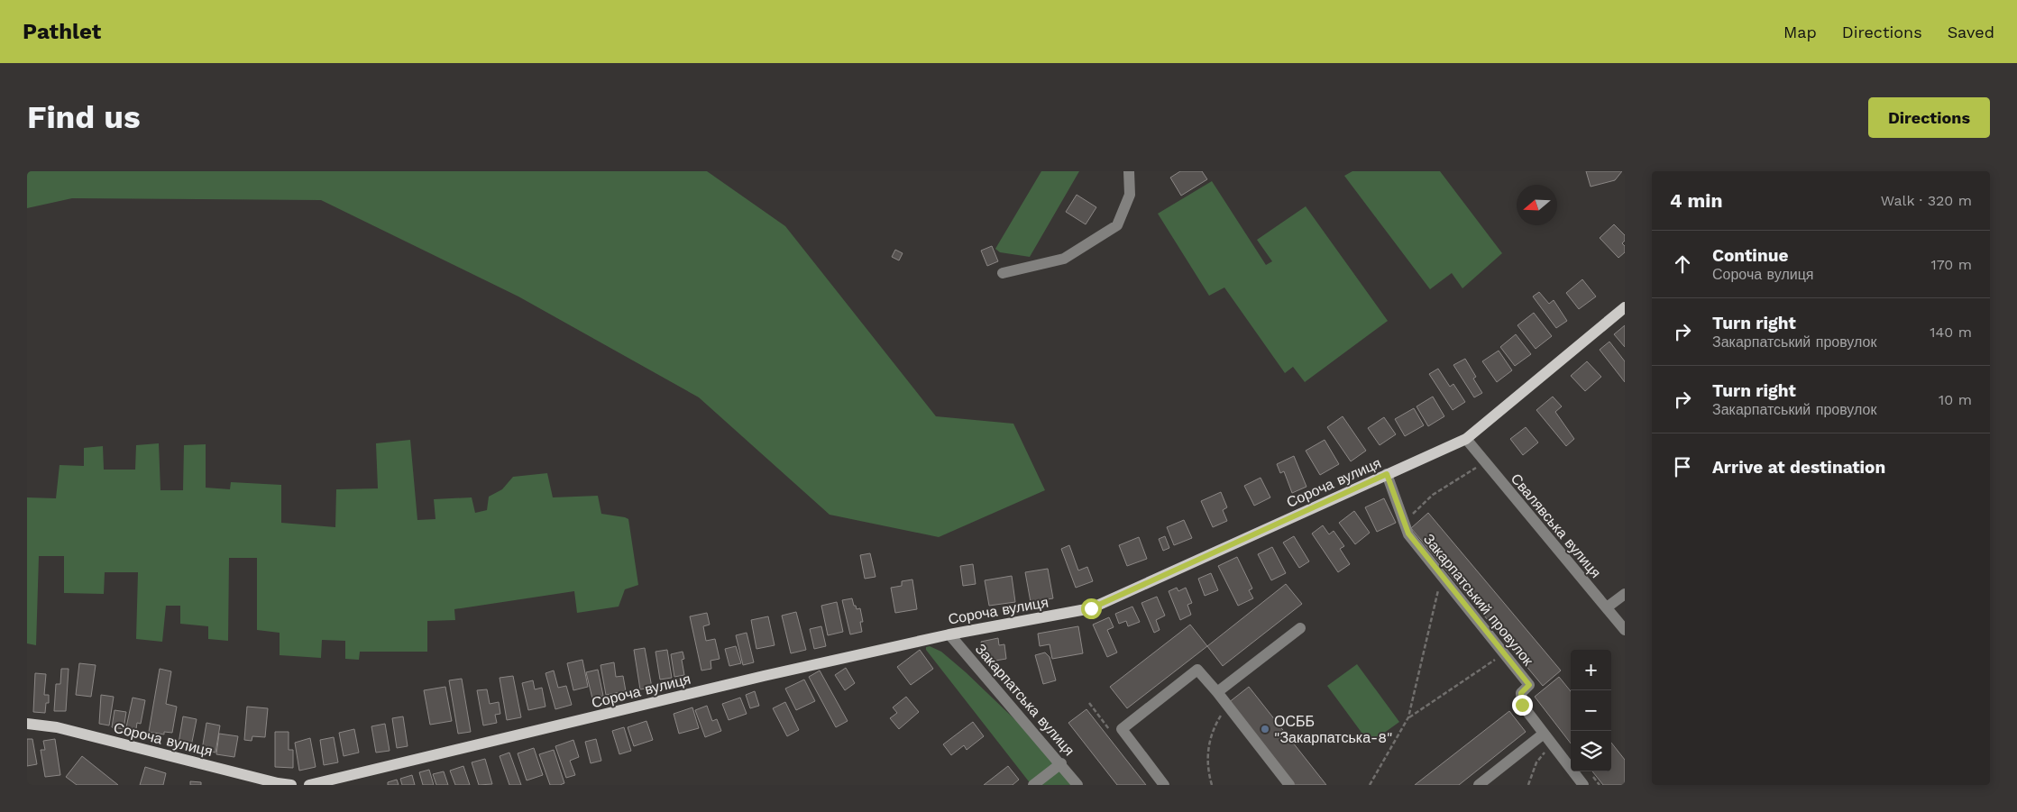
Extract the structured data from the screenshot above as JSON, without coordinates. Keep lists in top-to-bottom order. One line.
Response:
{"streets":{"main road":["Сороча вулиця"],"street":["Свалявська вулиця","Закарпатський провулок","Закарпатська вулиця"]},"crossings":[["Сороча вулиця","Свалявська вулиця"],["Сороча вулиця","Закарпатський провулок"],["Сороча вулиця","Закарпатська вулиця"]],"places":["ОСББ \"Закарпатська-8\""],"north":"left","page":{"header":"Pathlet","nav":["Map","Directions","Saved"],"buttons":"Directions","title":"Find us","heading":["4 min","Walk · 320 m"],"list":[["Continue","Сороча вулиця","170 m"],["Turn right","Закарпатський провулок","140 m"],["Turn right","Закарпатський провулок","10 m"],"Arrive at destination"],"map_buttons":["+","−"]}}
